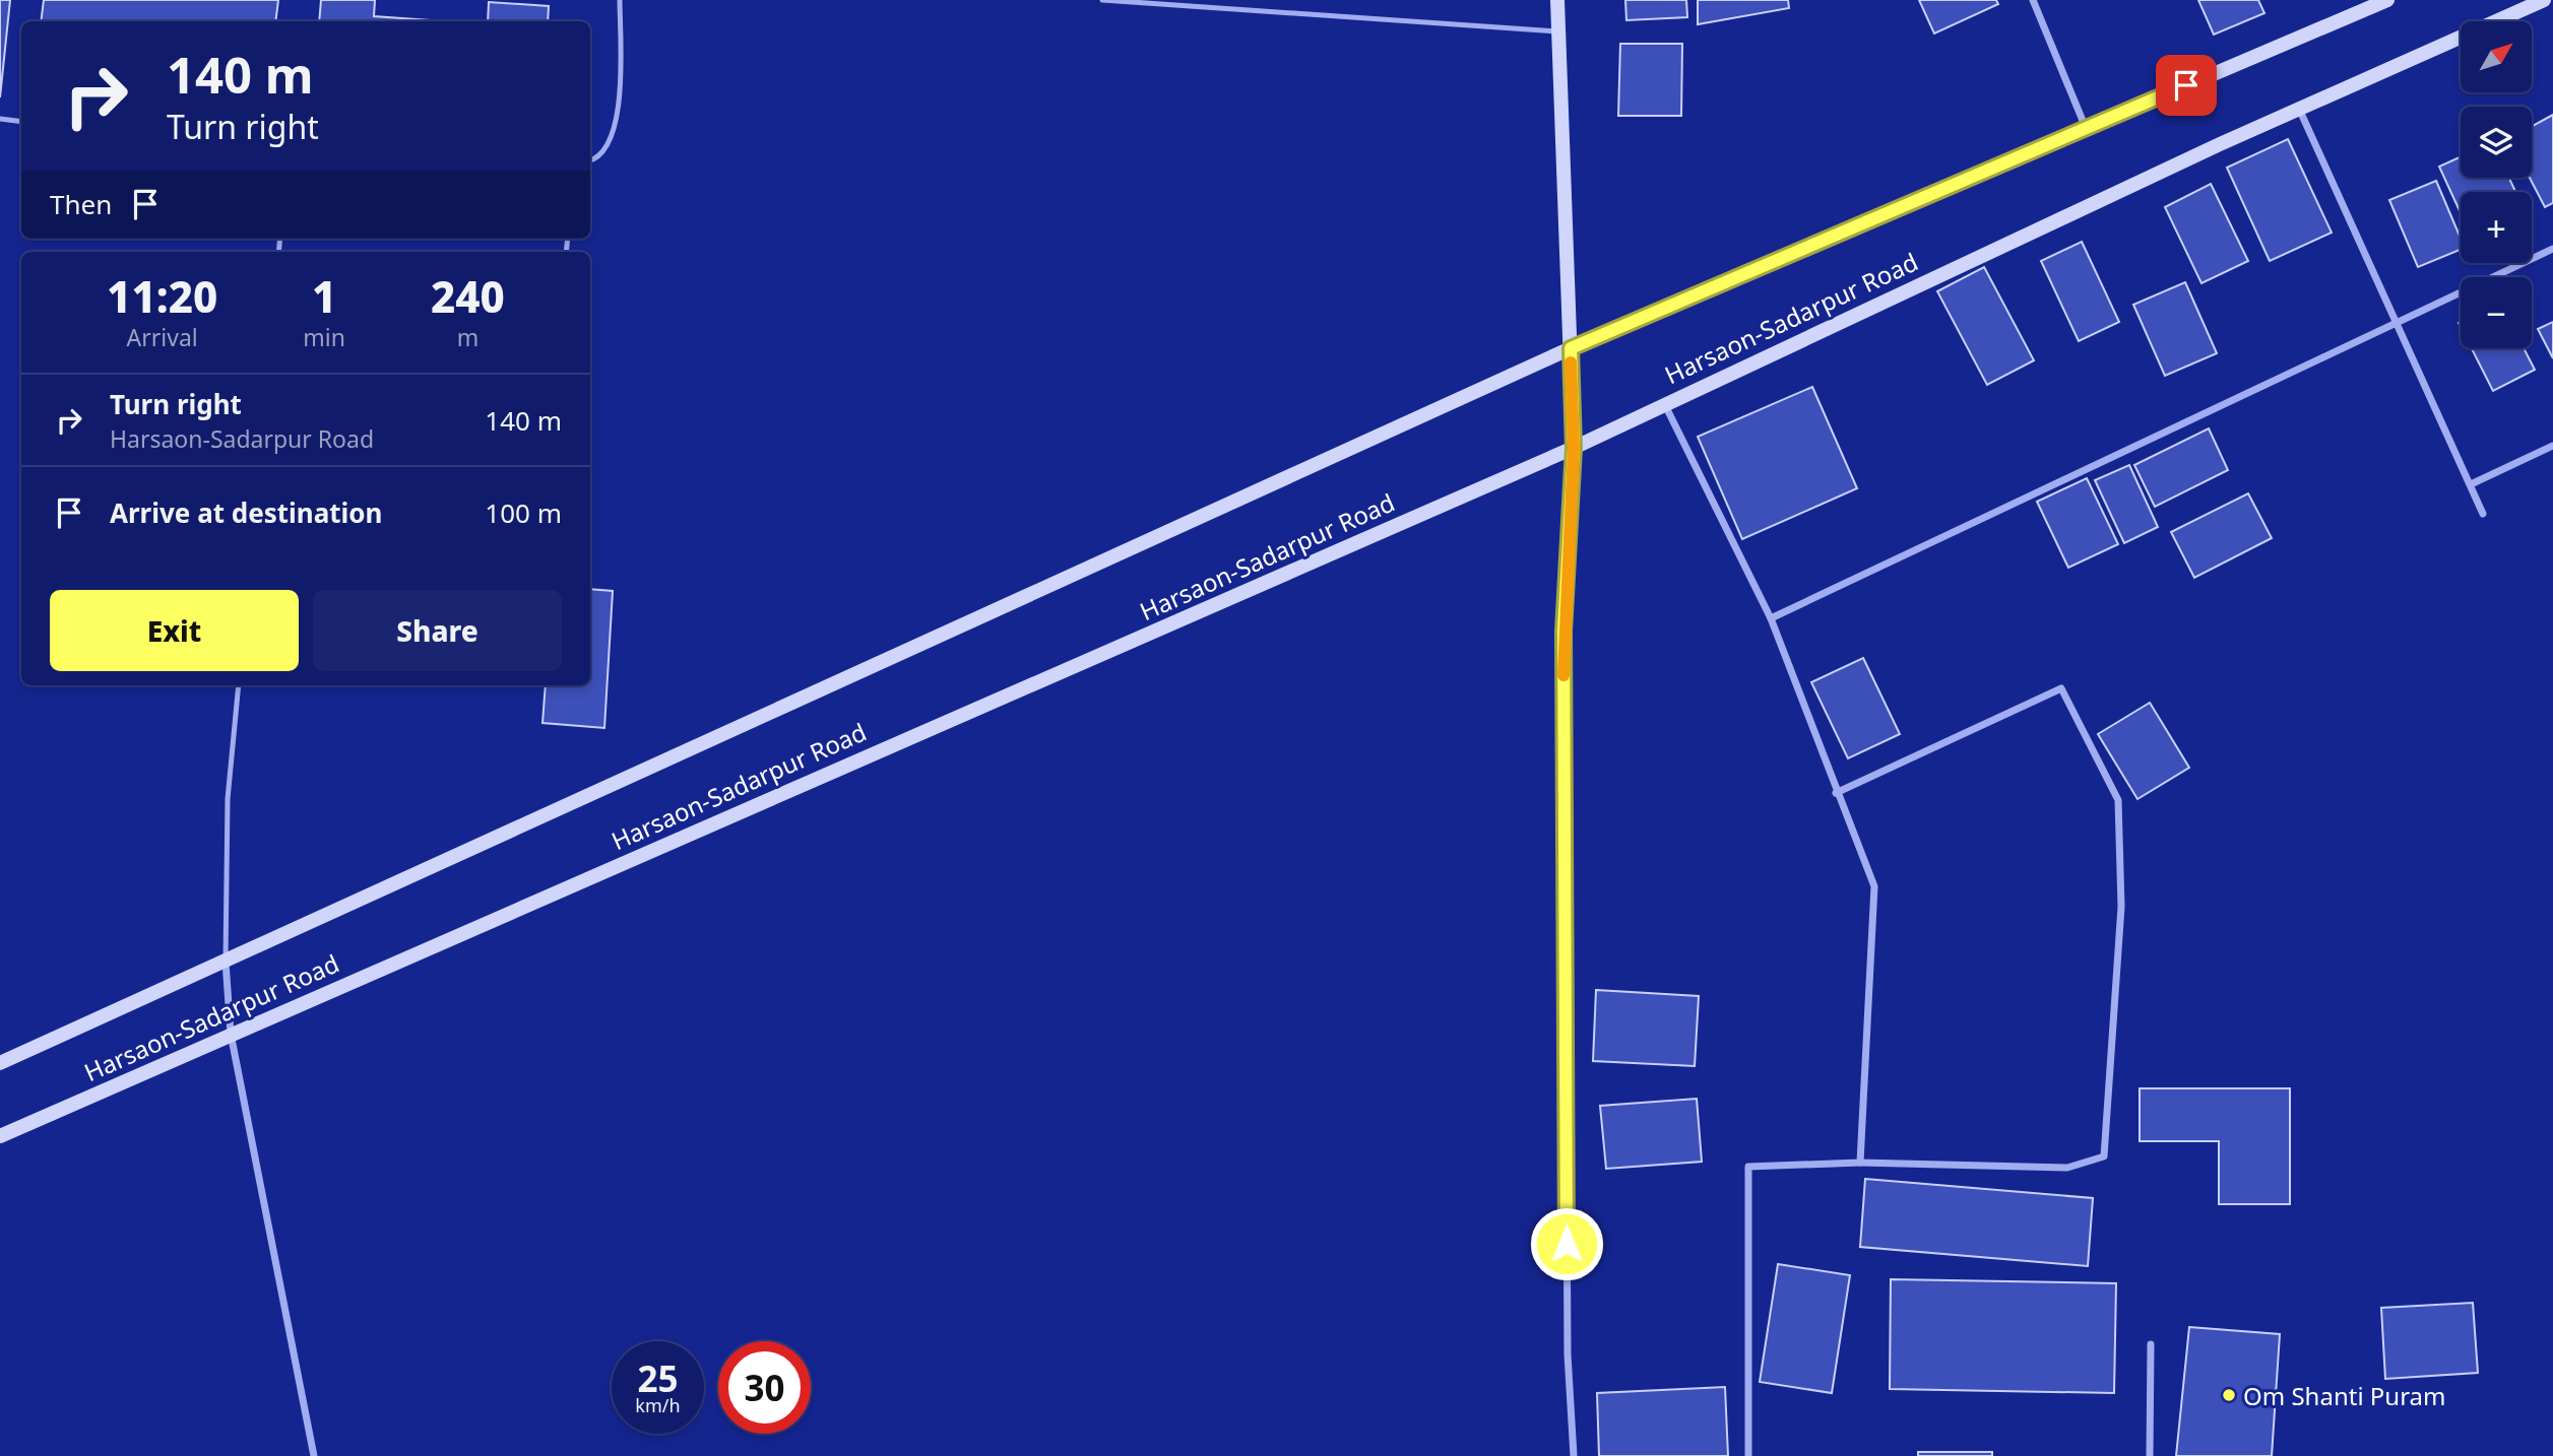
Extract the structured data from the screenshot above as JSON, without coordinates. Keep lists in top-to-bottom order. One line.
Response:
{"streets":{"street":["Harsaon-Sadarpur Road"]},"places":["Om Shanti Puram"],"north":"top right","page":{"map_buttons":["+","−"],"turn":["140 m","Turn right"],"then":"Then","eta":["11:20","Arrival","1","min","240","m"],"list":[{"name":"Turn right","note":"Harsaon-Sadarpur Road","value":"140 m"},{"name":"Arrive at destination","value":"100 m"}],"buttons":["Exit","Share"],"speed":"25 km/h","limit":"30"}}
